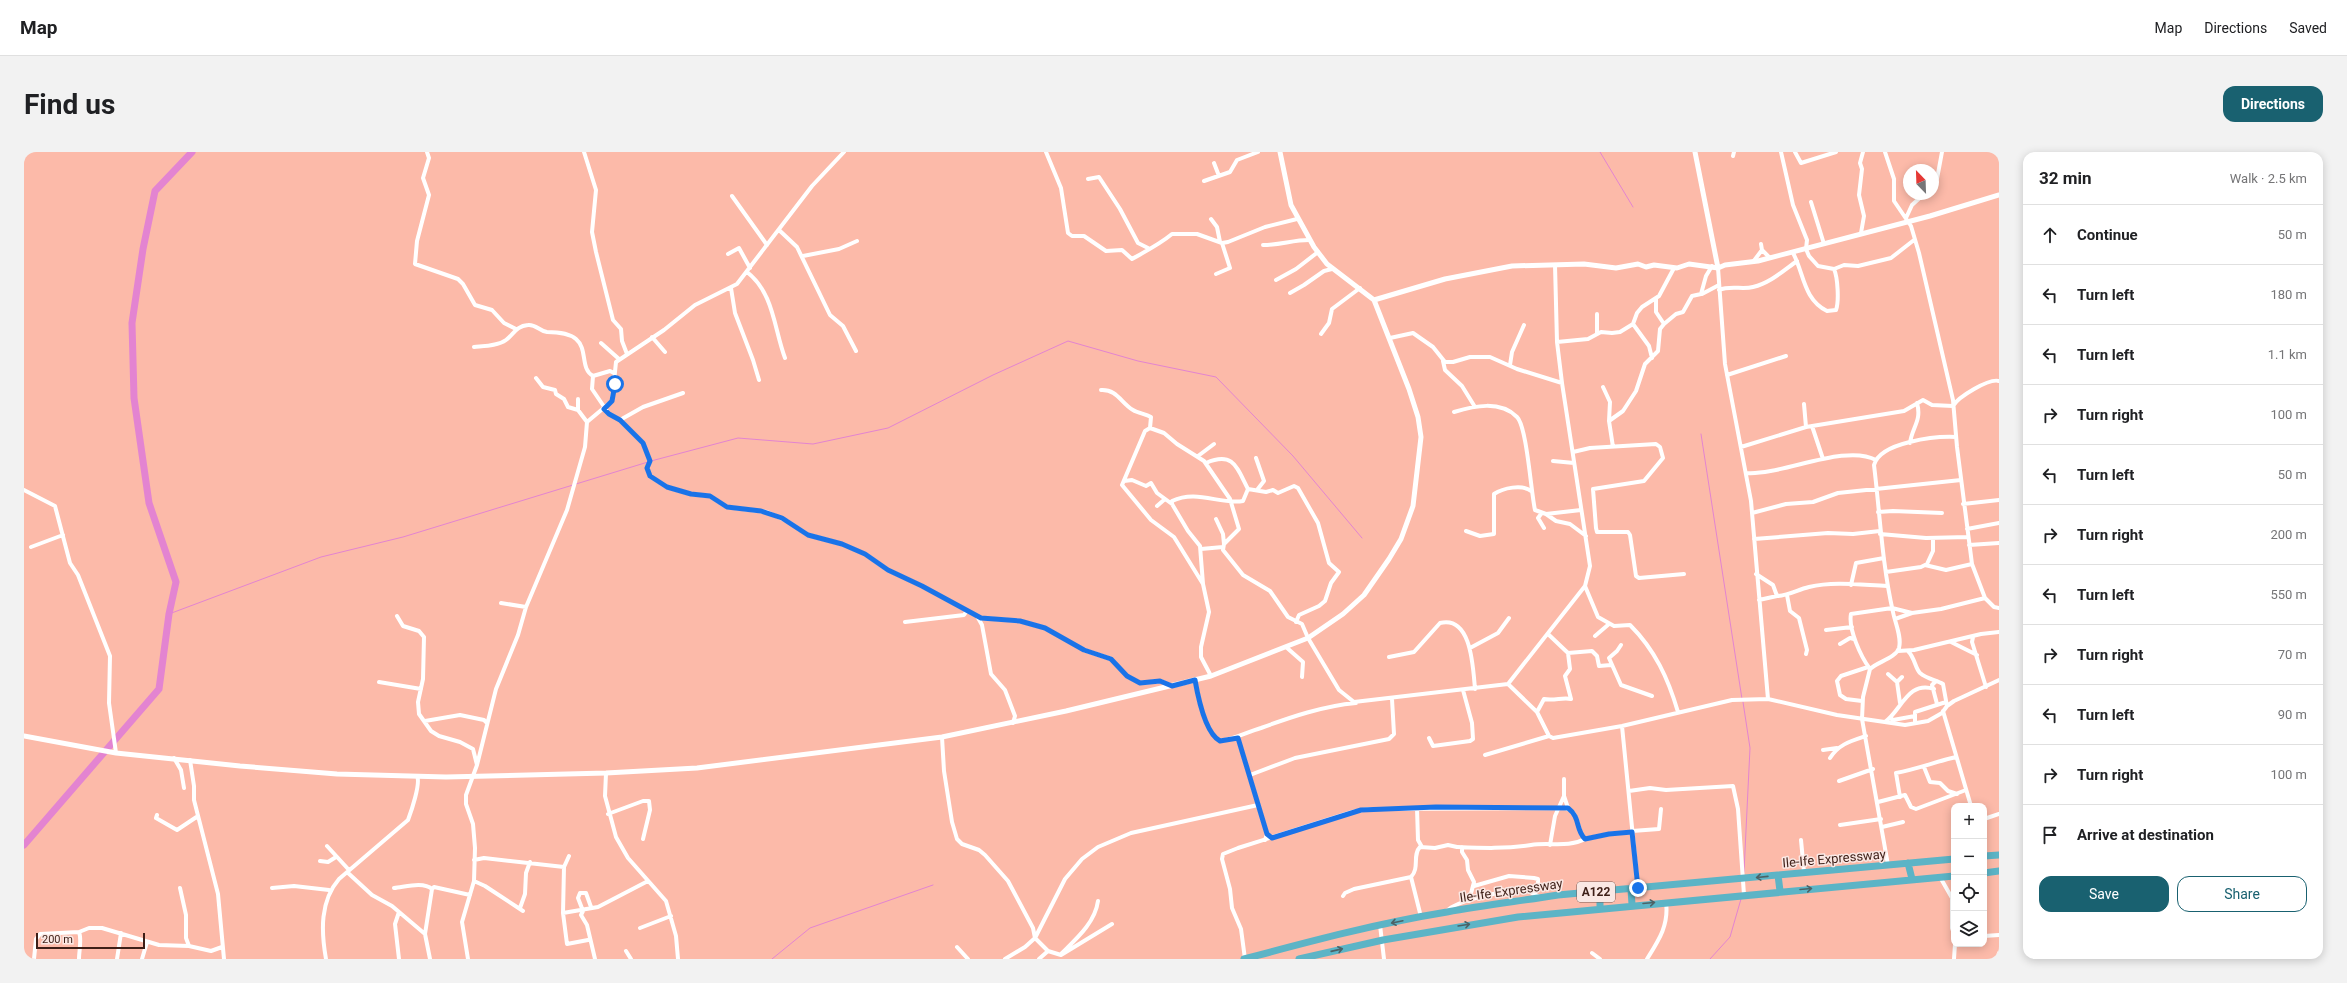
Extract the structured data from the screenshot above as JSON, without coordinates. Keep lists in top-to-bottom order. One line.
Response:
{"streets":{"highway":["Ile-Ife Expressway","A122"]},"scale_bar":"200 m","north":"top left","page":{"header":"Map","nav":["Map","Directions","Saved"],"buttons":["Directions",["Save","Share"]],"title":"Find us","heading":["32 min","Walk · 2.5 km"],"list":[["Continue","50 m"],["Turn left","180 m"],["Turn left","1.1 km"],["Turn right","100 m"],["Turn left","50 m"],["Turn right","200 m"],["Turn left","550 m"],["Turn right","70 m"],["Turn left","90 m"],["Turn right","100 m"],"Arrive at destination"],"map_buttons":["+","−"],"scale":"200 m"}}
